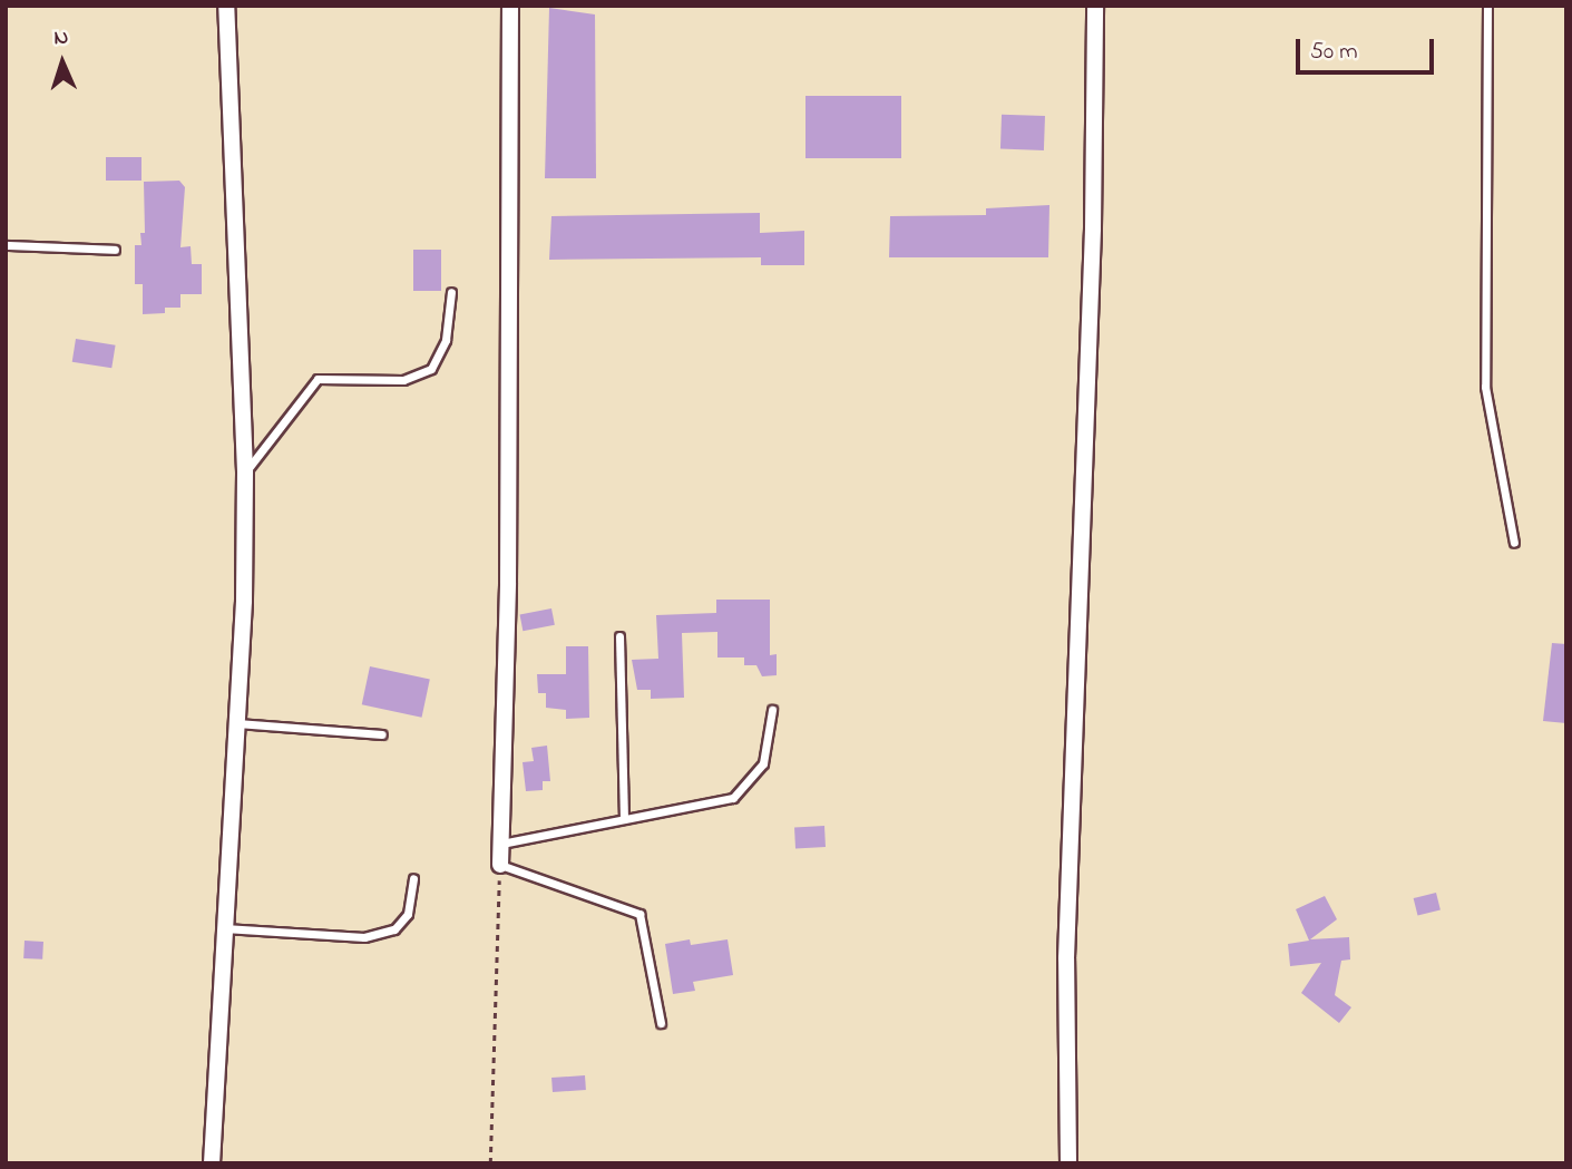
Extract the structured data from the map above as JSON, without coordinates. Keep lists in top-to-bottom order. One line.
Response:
{"scale_bar":"50 m","north":"top"}
